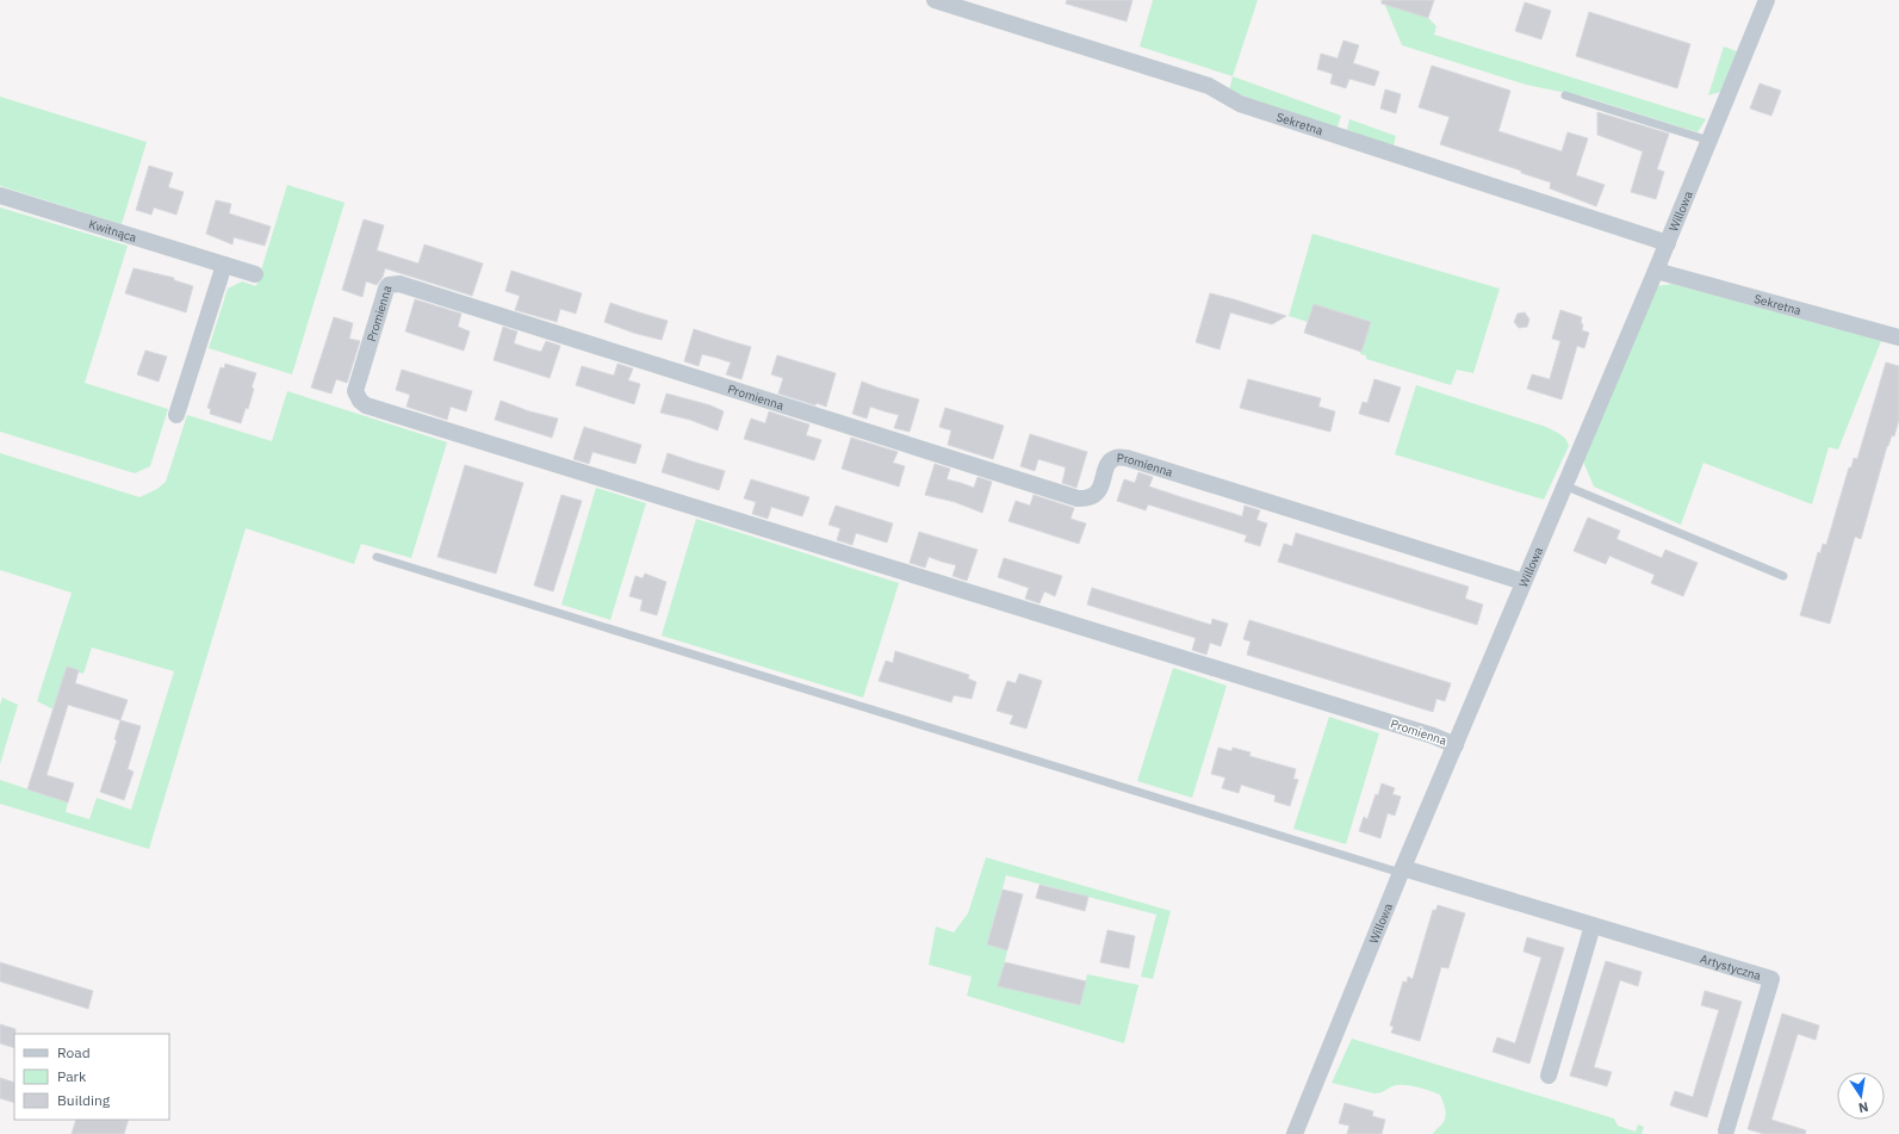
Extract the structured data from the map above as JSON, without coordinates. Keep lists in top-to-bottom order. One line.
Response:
{"streets":{"street":["Sekretna","Willowa","Kwitnąca","Promienna","Artystyczna"]},"crossings":[["Sekretna","Willowa"],["Willowa","Promienna"],["Willowa","Artystyczna"]],"legend":["Road","Park","Building"],"north":"bottom"}
